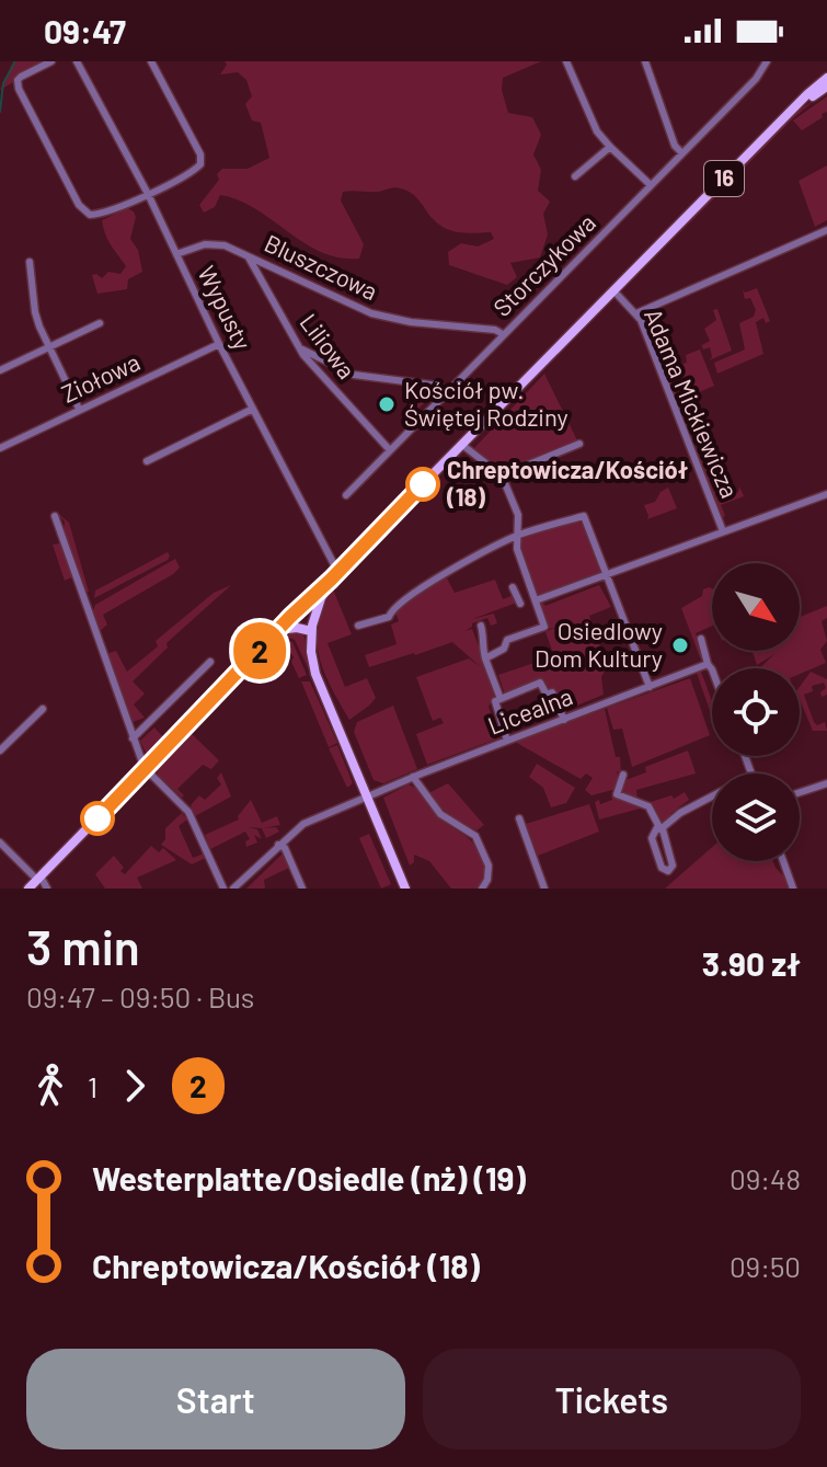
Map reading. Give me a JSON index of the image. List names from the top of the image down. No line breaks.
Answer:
{"streets":{"main road":["16"],"street":["Storczykowa","Bluszczowa","Wypusty","Liliowa","Ziołowa","Adama Mickiewicza","Licealna"]},"crossings":[["16","Wypusty"],["16","Adama Mickiewicza"],["16","Licealna"],["Storczykowa","Bluszczowa"],["Storczykowa","Liliowa"],["Bluszczowa","Wypusty"],["Bluszczowa","Liliowa"],["Wypusty","Ziołowa"]],"places":["Kościół pw. Świętej Rodziny","Chreptowicza/Kościół (18)","Osiedlowy Dom Kultury"],"lines":["bus line 2"],"north":"bottom right","page":{"status":"09:47","on_map":"2","heading":["3 min","09:47 – 09:50 · Bus","3.90 zł"],"legs":["1","2"],"list":[{"name":"Westerplatte/Osiedle (nż) (19)","value":"09:48"},{"name":"Chreptowicza/Kościół (18)","value":"09:50"}],"buttons":["Start","Tickets"]}}
